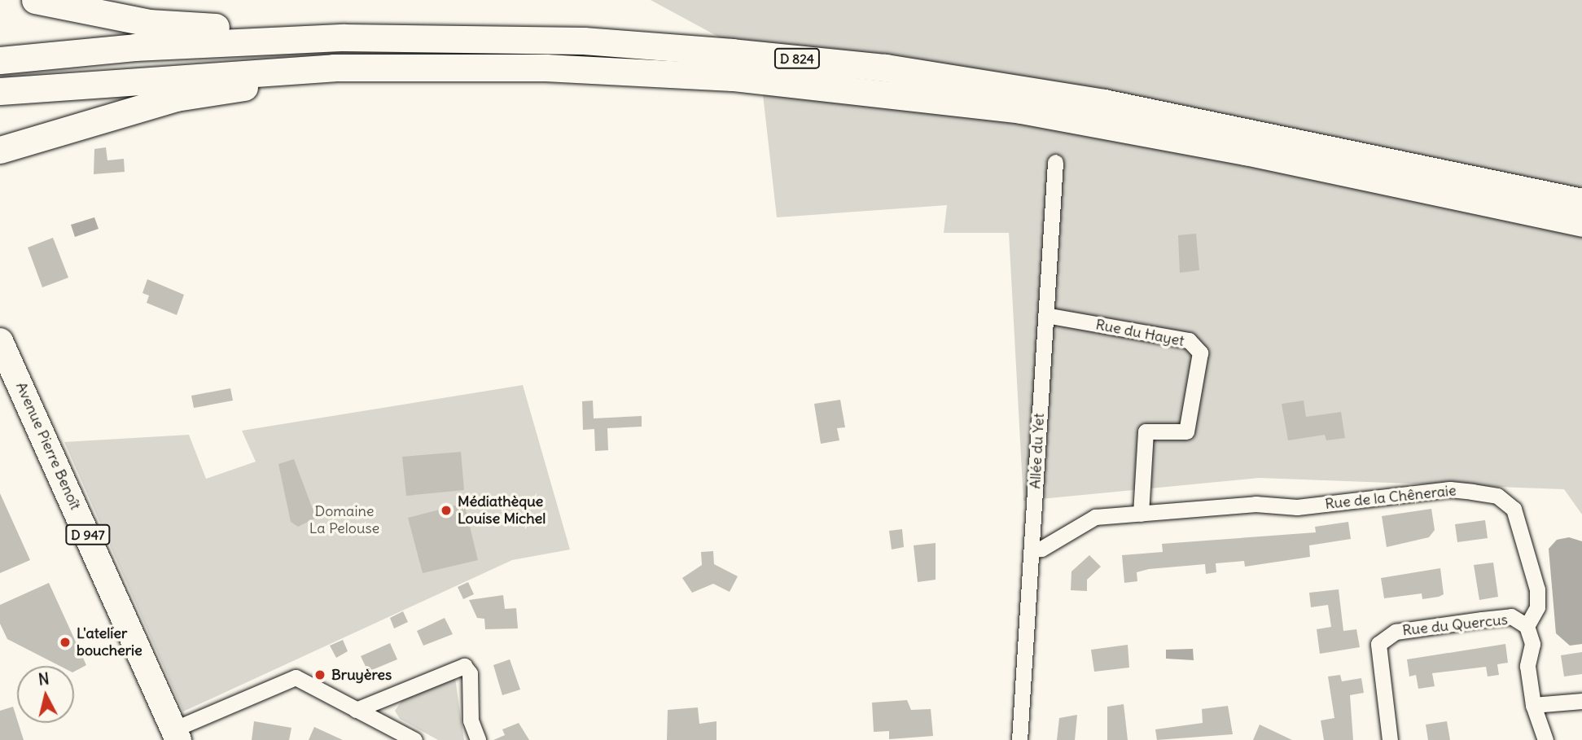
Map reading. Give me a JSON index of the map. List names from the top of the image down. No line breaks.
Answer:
{"streets":{"highway":["D 824"],"main road":["Avenue Pierre Benoît","D 947"],"street":["Rue du Hayet","Allée du Yet","Rue de la Chêneraie","Rue du Quercus"]},"crossings":[["Rue du Hayet","Allée du Yet"],["Rue du Hayet","Rue de la Chêneraie"],["Allée du Yet","Rue de la Chêneraie"],["Rue de la Chêneraie","Rue du Quercus"]],"parks":["Domaine La Pelouse"],"places":["Médiathèque Louise Michel","L'atelier boucherie","Bruyères"],"north":"top"}
